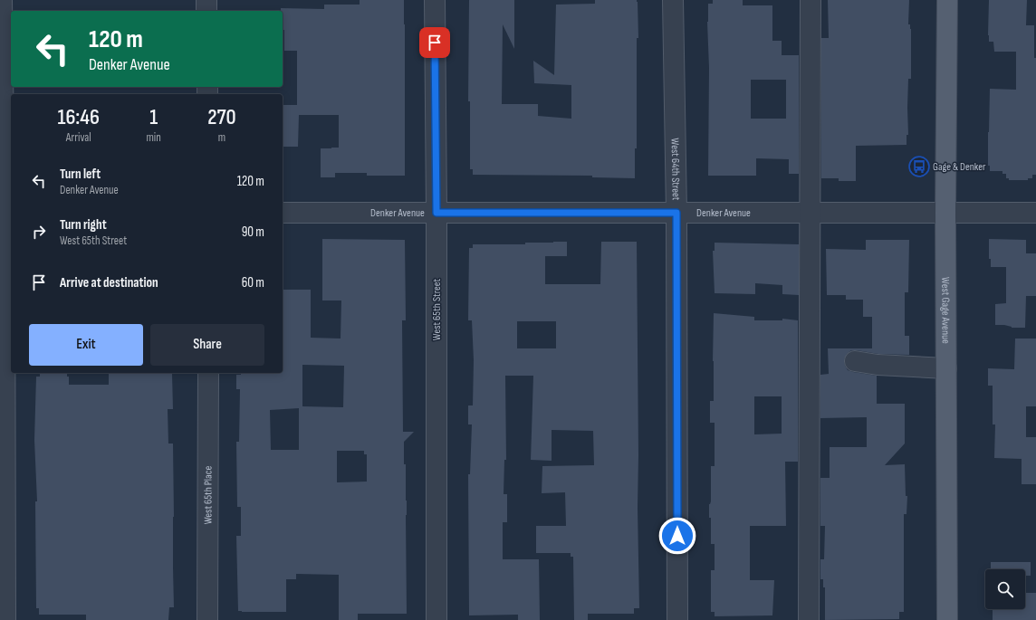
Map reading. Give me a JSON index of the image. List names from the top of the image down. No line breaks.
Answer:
{"streets":{"main road":["West Gage Avenue"],"street":["West 64th Street","Denker Avenue","West 65th Street","West 65th Place"]},"crossings":[["West 64th Street","Denker Avenue"],["Denker Avenue","West 65th Street"],["Denker Avenue","West Gage Avenue"]],"places":{"bus stop":["Gage & Denker"]},"page":{"turn":["120 m","Denker Avenue"],"eta":["16:46","Arrival","1","min","270","m"],"list":[{"name":"Turn left","note":"Denker Avenue","value":"120 m"},{"name":"Turn right","note":"West 65th Street","value":"90 m"},{"name":"Arrive at destination","value":"60 m"}],"buttons":["Exit","Share"]}}
